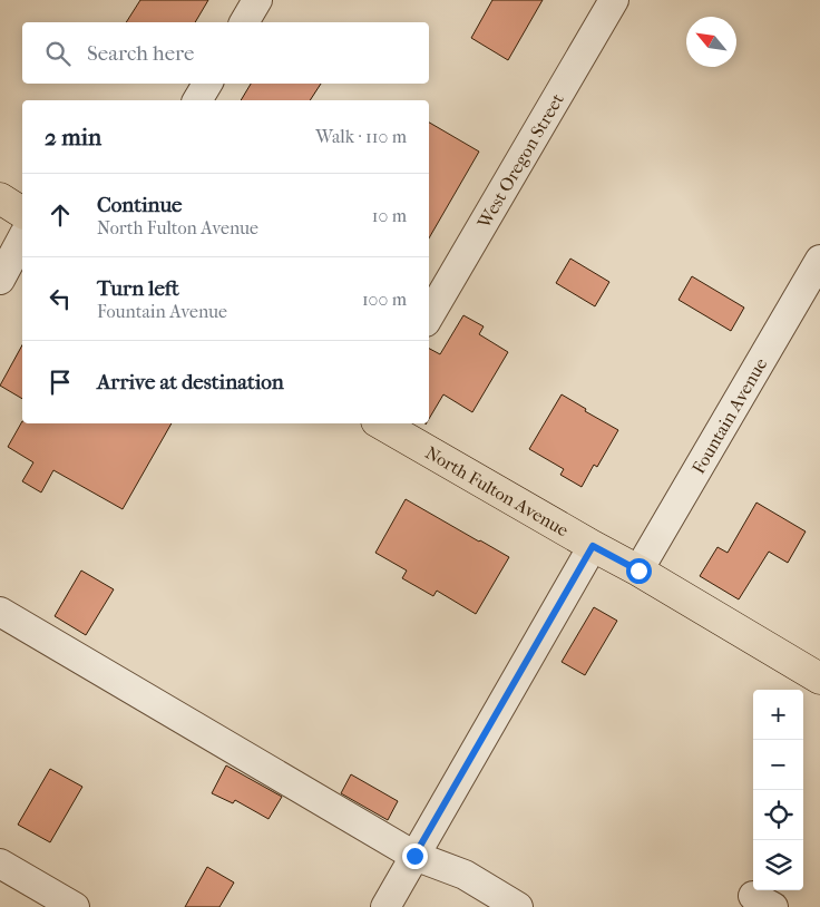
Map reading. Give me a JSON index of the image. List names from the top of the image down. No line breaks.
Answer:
{"streets":{"main road":["North Fulton Avenue"],"street":["West Oregon Street","Fountain Avenue"]},"crossings":[["Fountain Avenue","North Fulton Avenue"]],"north":"top left","page":{"search":"Search here","heading":["2 min","Walk · 110 m"],"list":[["Continue","North Fulton Avenue","10 m"],["Turn left","Fountain Avenue","100 m"],"Arrive at destination"],"map_buttons":["+","−"]}}
